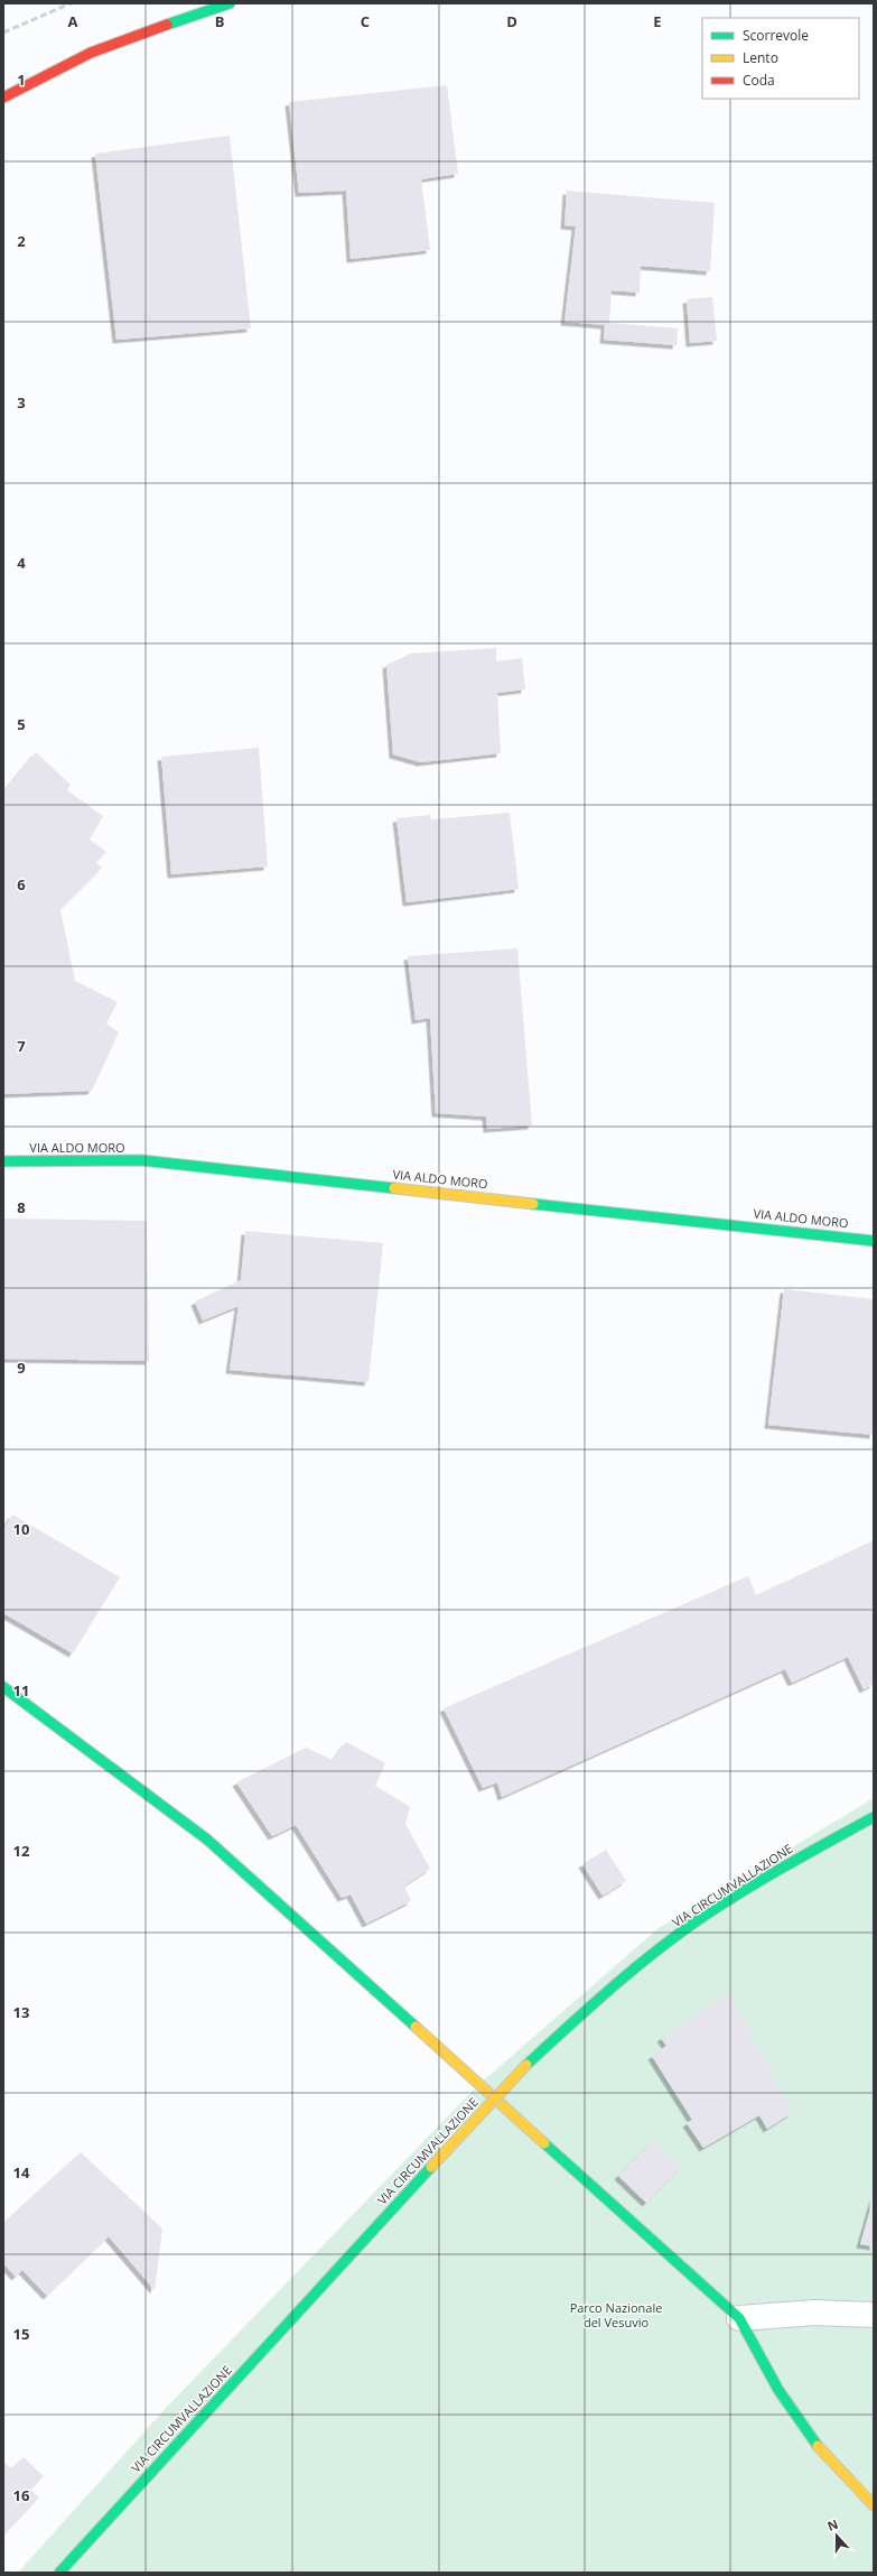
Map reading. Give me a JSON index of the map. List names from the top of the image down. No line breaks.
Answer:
{"streets":{"street":["VIA ALDO MORO","VIA CIRCUMVALLAZIONE"]},"parks":["Parco Nazionale del Vesuvio"],"legend":["Scorrevole","Lento","Coda"],"north":"top","grid":{"columns":["A","B","C","D","E"],"rows":["1","2","3","4","5","6","7","8","9","10","11","12","13","14","15","16"]}}
